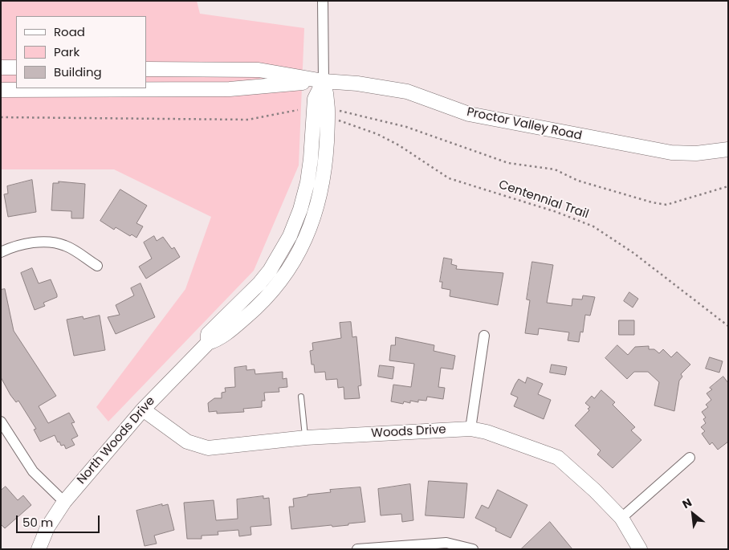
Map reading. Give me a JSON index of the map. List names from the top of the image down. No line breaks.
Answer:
{"streets":{"street":["Proctor Valley Road","Woods Drive","North Woods Drive"],"path":["Centennial Trail"]},"crossings":[["Proctor Valley Road","North Woods Drive"],["Woods Drive","North Woods Drive"]],"legend":["Road","Park","Building"],"scale_bar":"50 m","north":"top left"}
